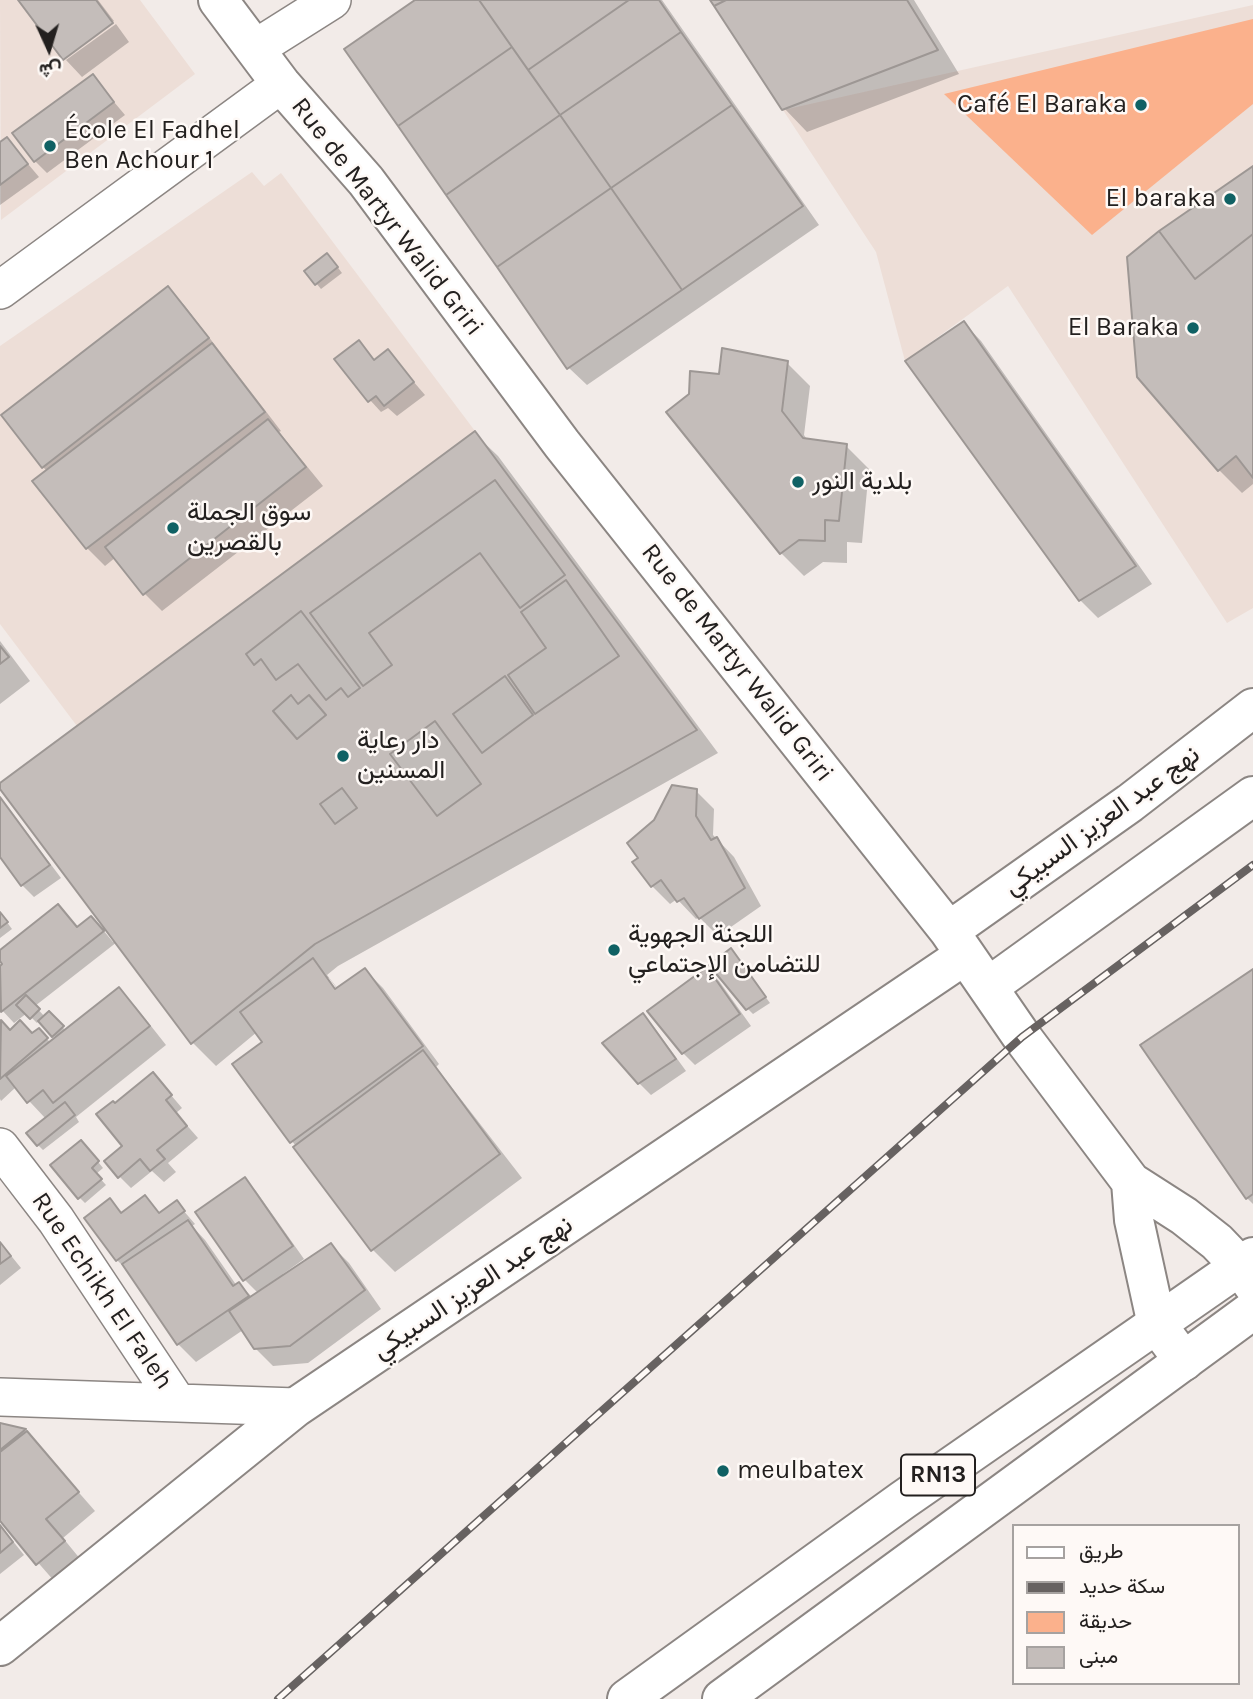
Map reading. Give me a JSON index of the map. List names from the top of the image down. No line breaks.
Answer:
{"streets":{"street":["Rue de Martyr Walid Griri","نهج عبد العزيز السبيكي","Rue Echikh El Faleh","RN13"]},"crossings":[["Rue de Martyr Walid Griri","نهج عبد العزيز السبيكي"]],"places":["Café El Baraka","École El Fadhel Ben Achour 1","El baraka","El Baraka","بلدية النور","سوق الجملة بالقصرين","دار رعاية المسنين","اللجنة الجهوية للتضامن الإجتماعي","meulbatex"],"legend":["طريق","سكة حديد","حديقة","مبنى"],"north":"bottom"}
